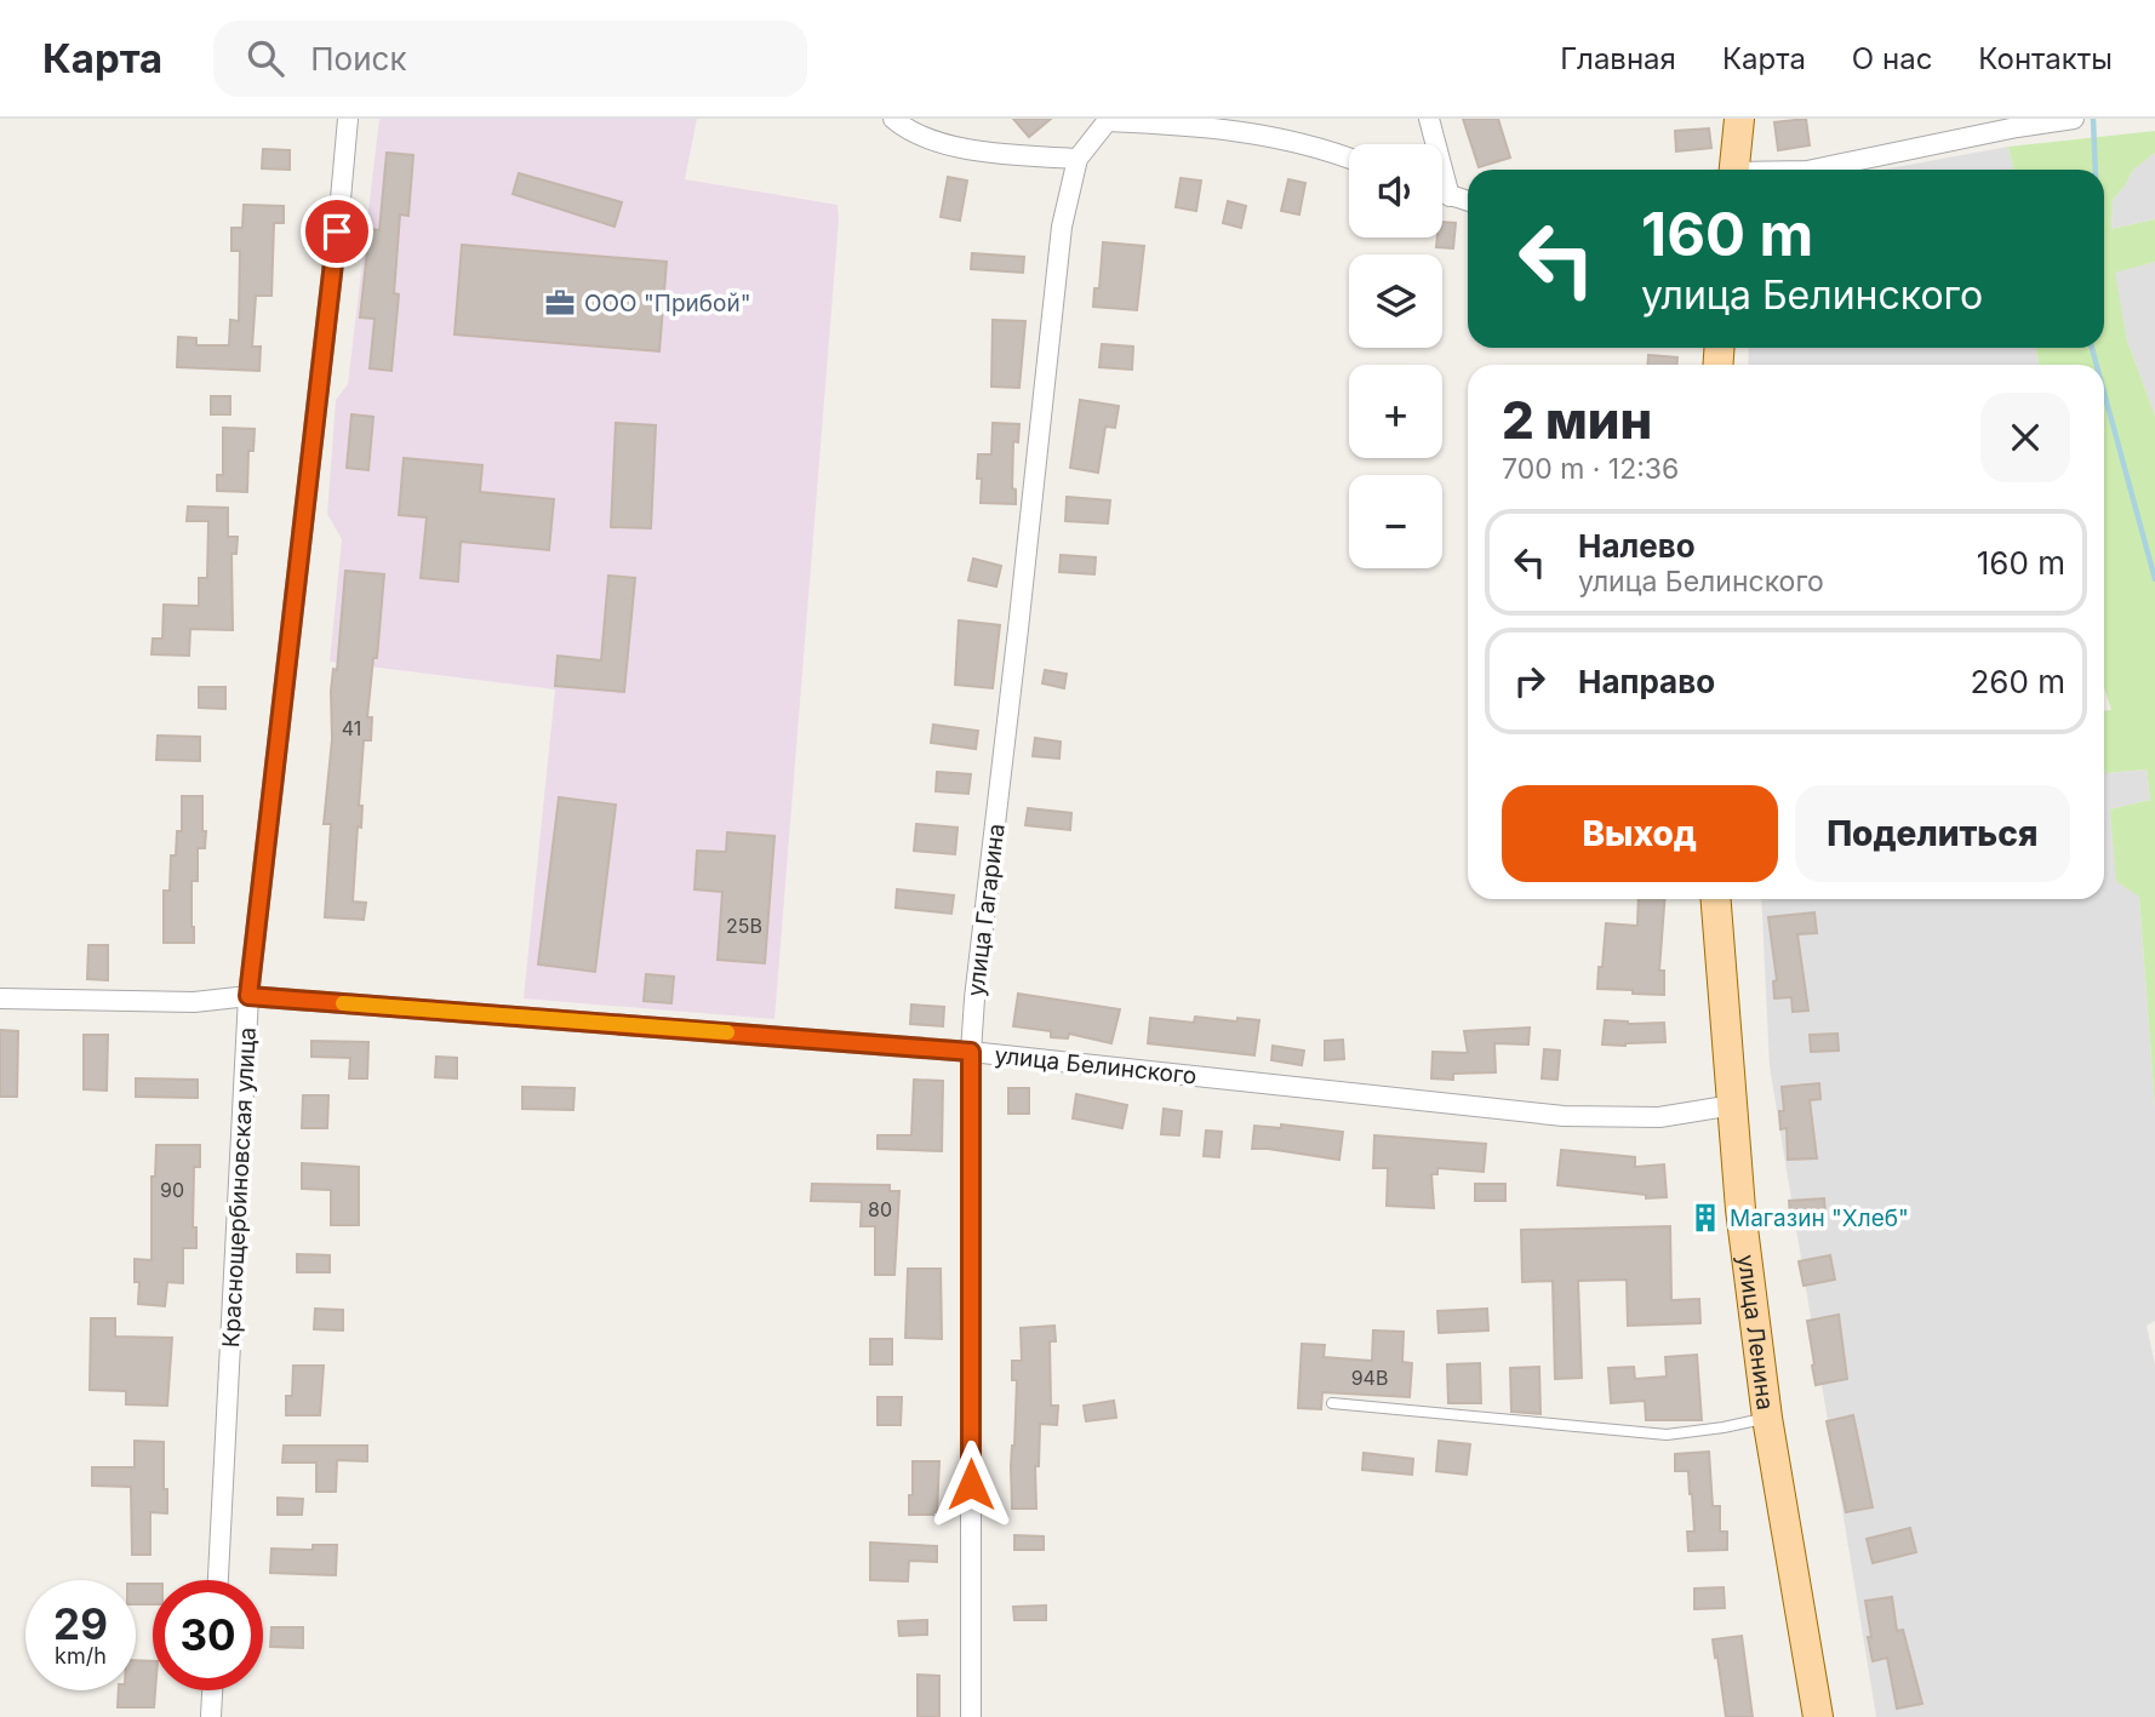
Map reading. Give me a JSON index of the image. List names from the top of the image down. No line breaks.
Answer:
{"streets":{"main road":["улица Ленина"],"street":["улица Гагарина","улица Белинского","Краснощербиновская улица"]},"crossings":[["улица Гагарина","улица Белинского"],["улица Белинского","Краснощербиновская улица"],["улица Белинского","улица Ленина"]],"places":{"office":["ООО \"Прибой\""],"building":["Магазин \"Хлеб\""]},"house_numbers":["41","25В","90","80","94В"],"page":{"header":"Карта","search":"Поиск","nav":["Главная","Карта","О нас","Контакты"],"map_buttons":["+","−"],"turn":["160 m","улица Белинского"],"heading":["2 мин","700 m · 12:36"],"list":[{"name":"Налево","note":"улица Белинского","value":"160 m"},{"name":"Направо","value":"260 m"}],"buttons":["Выход","Поделиться"],"speed":"29 km/h","limit":"30"}}
